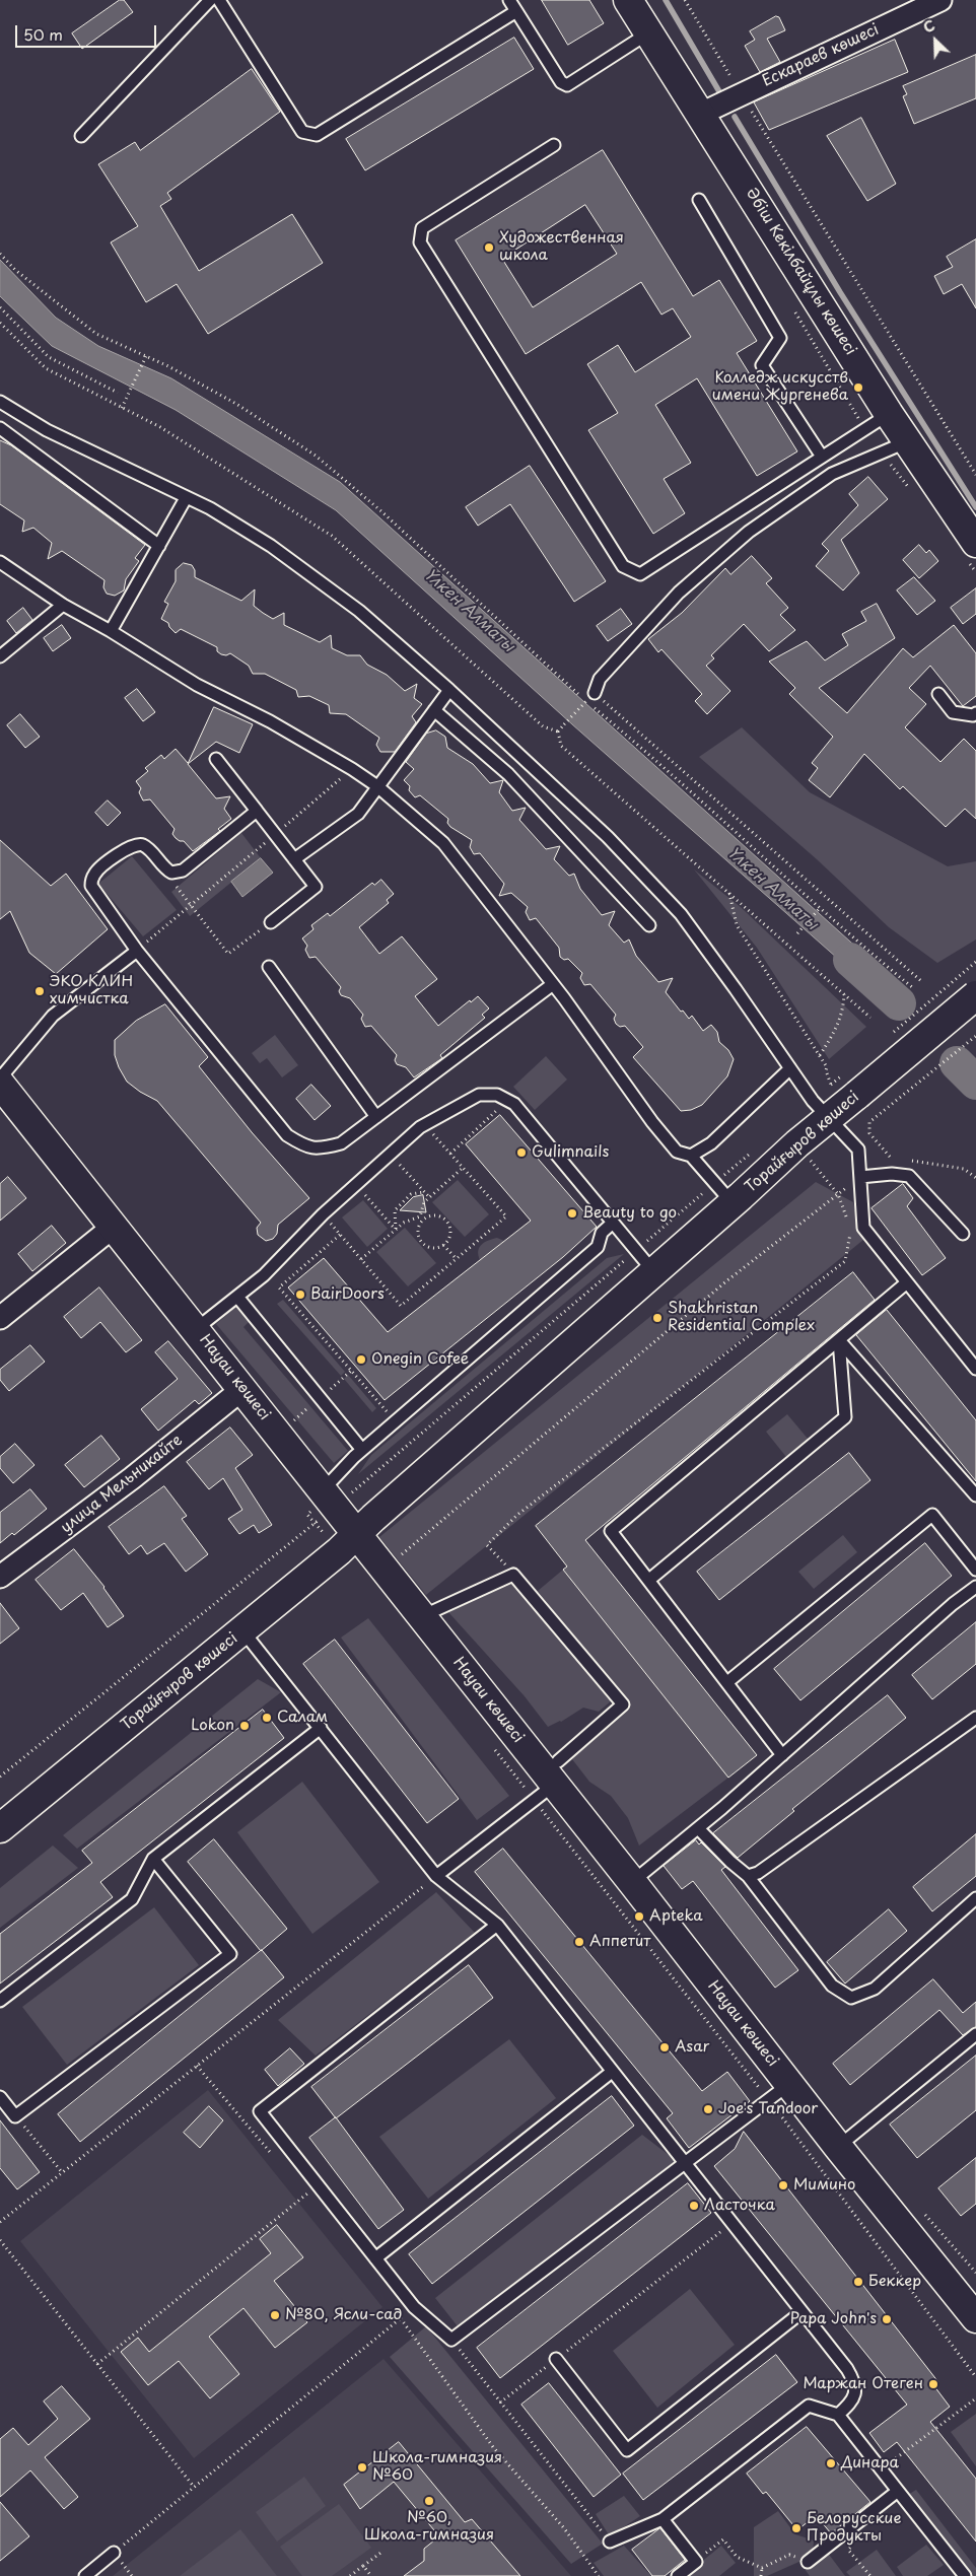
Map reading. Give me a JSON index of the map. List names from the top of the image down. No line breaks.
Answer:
{"streets":{"street":["Ескараев көшесі","Әбіш Кекілбайұлы көшесі","Торайғыров көшесі","Науаи көшесі","улица Мельникайте"]},"crossings":[["Ескараев көшесі","Әбіш Кекілбайұлы көшесі"],["Торайғыров көшесі","Науаи көшесі"],["Науаи көшесі","улица Мельникайте"]],"water":["Үлкен Алматы"],"places":["Художественная школа","Колледж искусств имени Жургенева","ЭКО КЛИН химчистка","Gulimnails","Beauty to go","BairDoors","Shakhristan Residential Complex","Onegin Cofee","Салам","Lokon","Apteka","Аппетит","Asar","Joe's Tandoor","Мимино","Ласточка","Беккер","№80, Ясли-сад","Papa John's","Маржан Отеген","Динара","Школа-гимназия №60","№60, Школа-гимназия","Белорусские Продукты"],"scale_bar":"50 m","north":"top left"}
